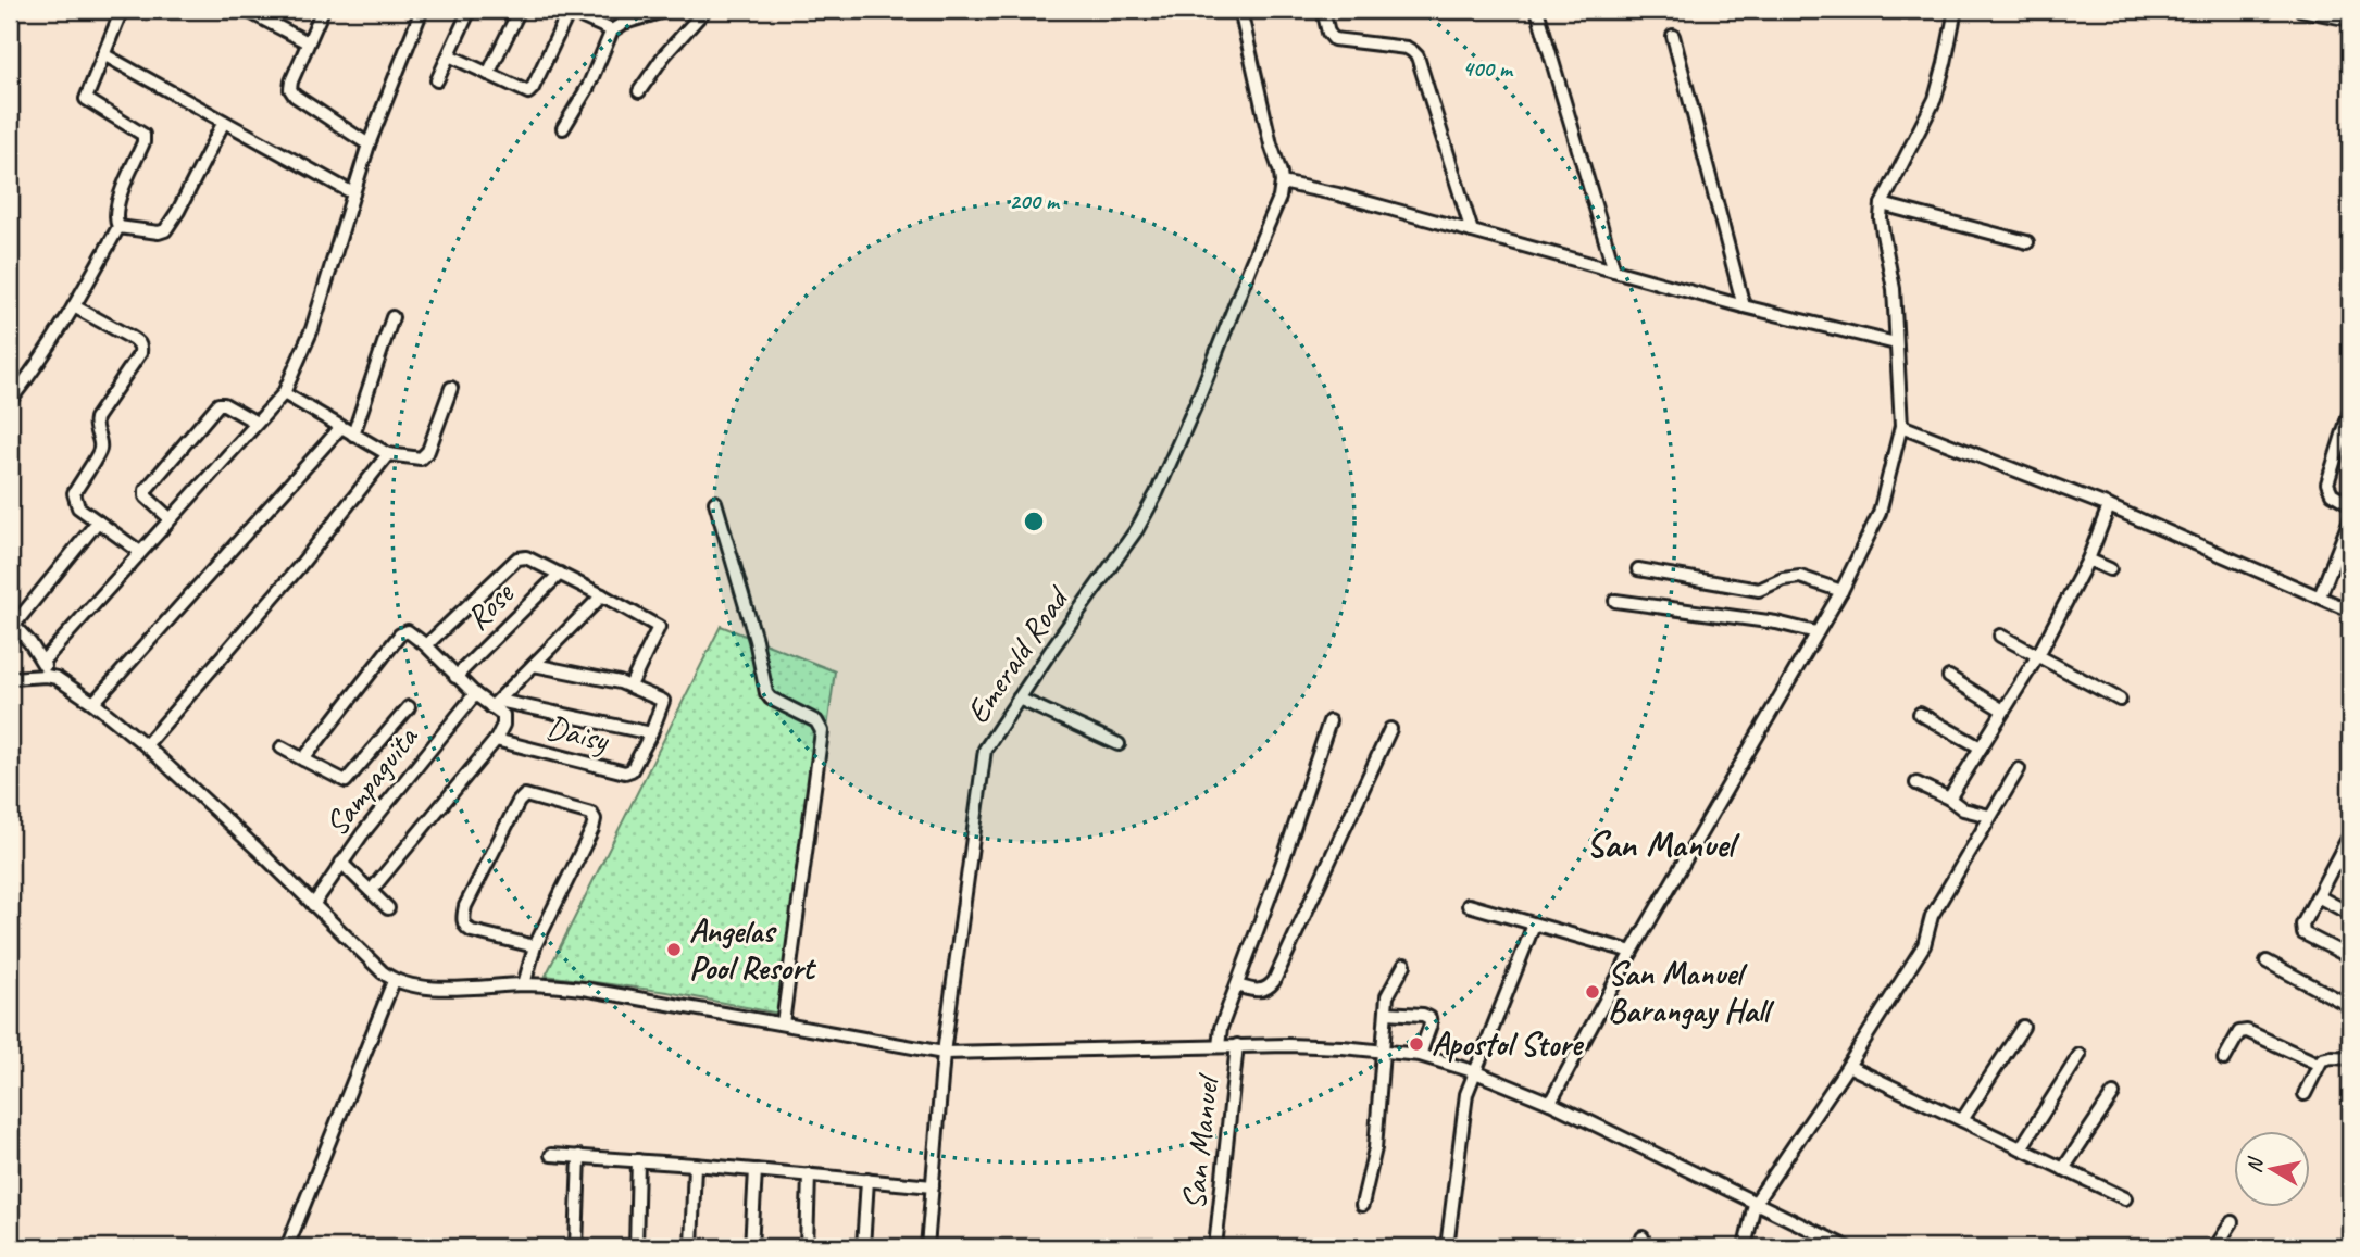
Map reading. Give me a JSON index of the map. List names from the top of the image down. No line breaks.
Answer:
{"streets":{"street":["Rose","Emerald Road","Daisy","Sampaguita","San Manuel"]},"districts":["San Manuel"],"places":["Angelas Pool Resort","San Manuel Barangay Hall","Apostol Store"],"north":"left","rings":["400 m","200 m"]}
